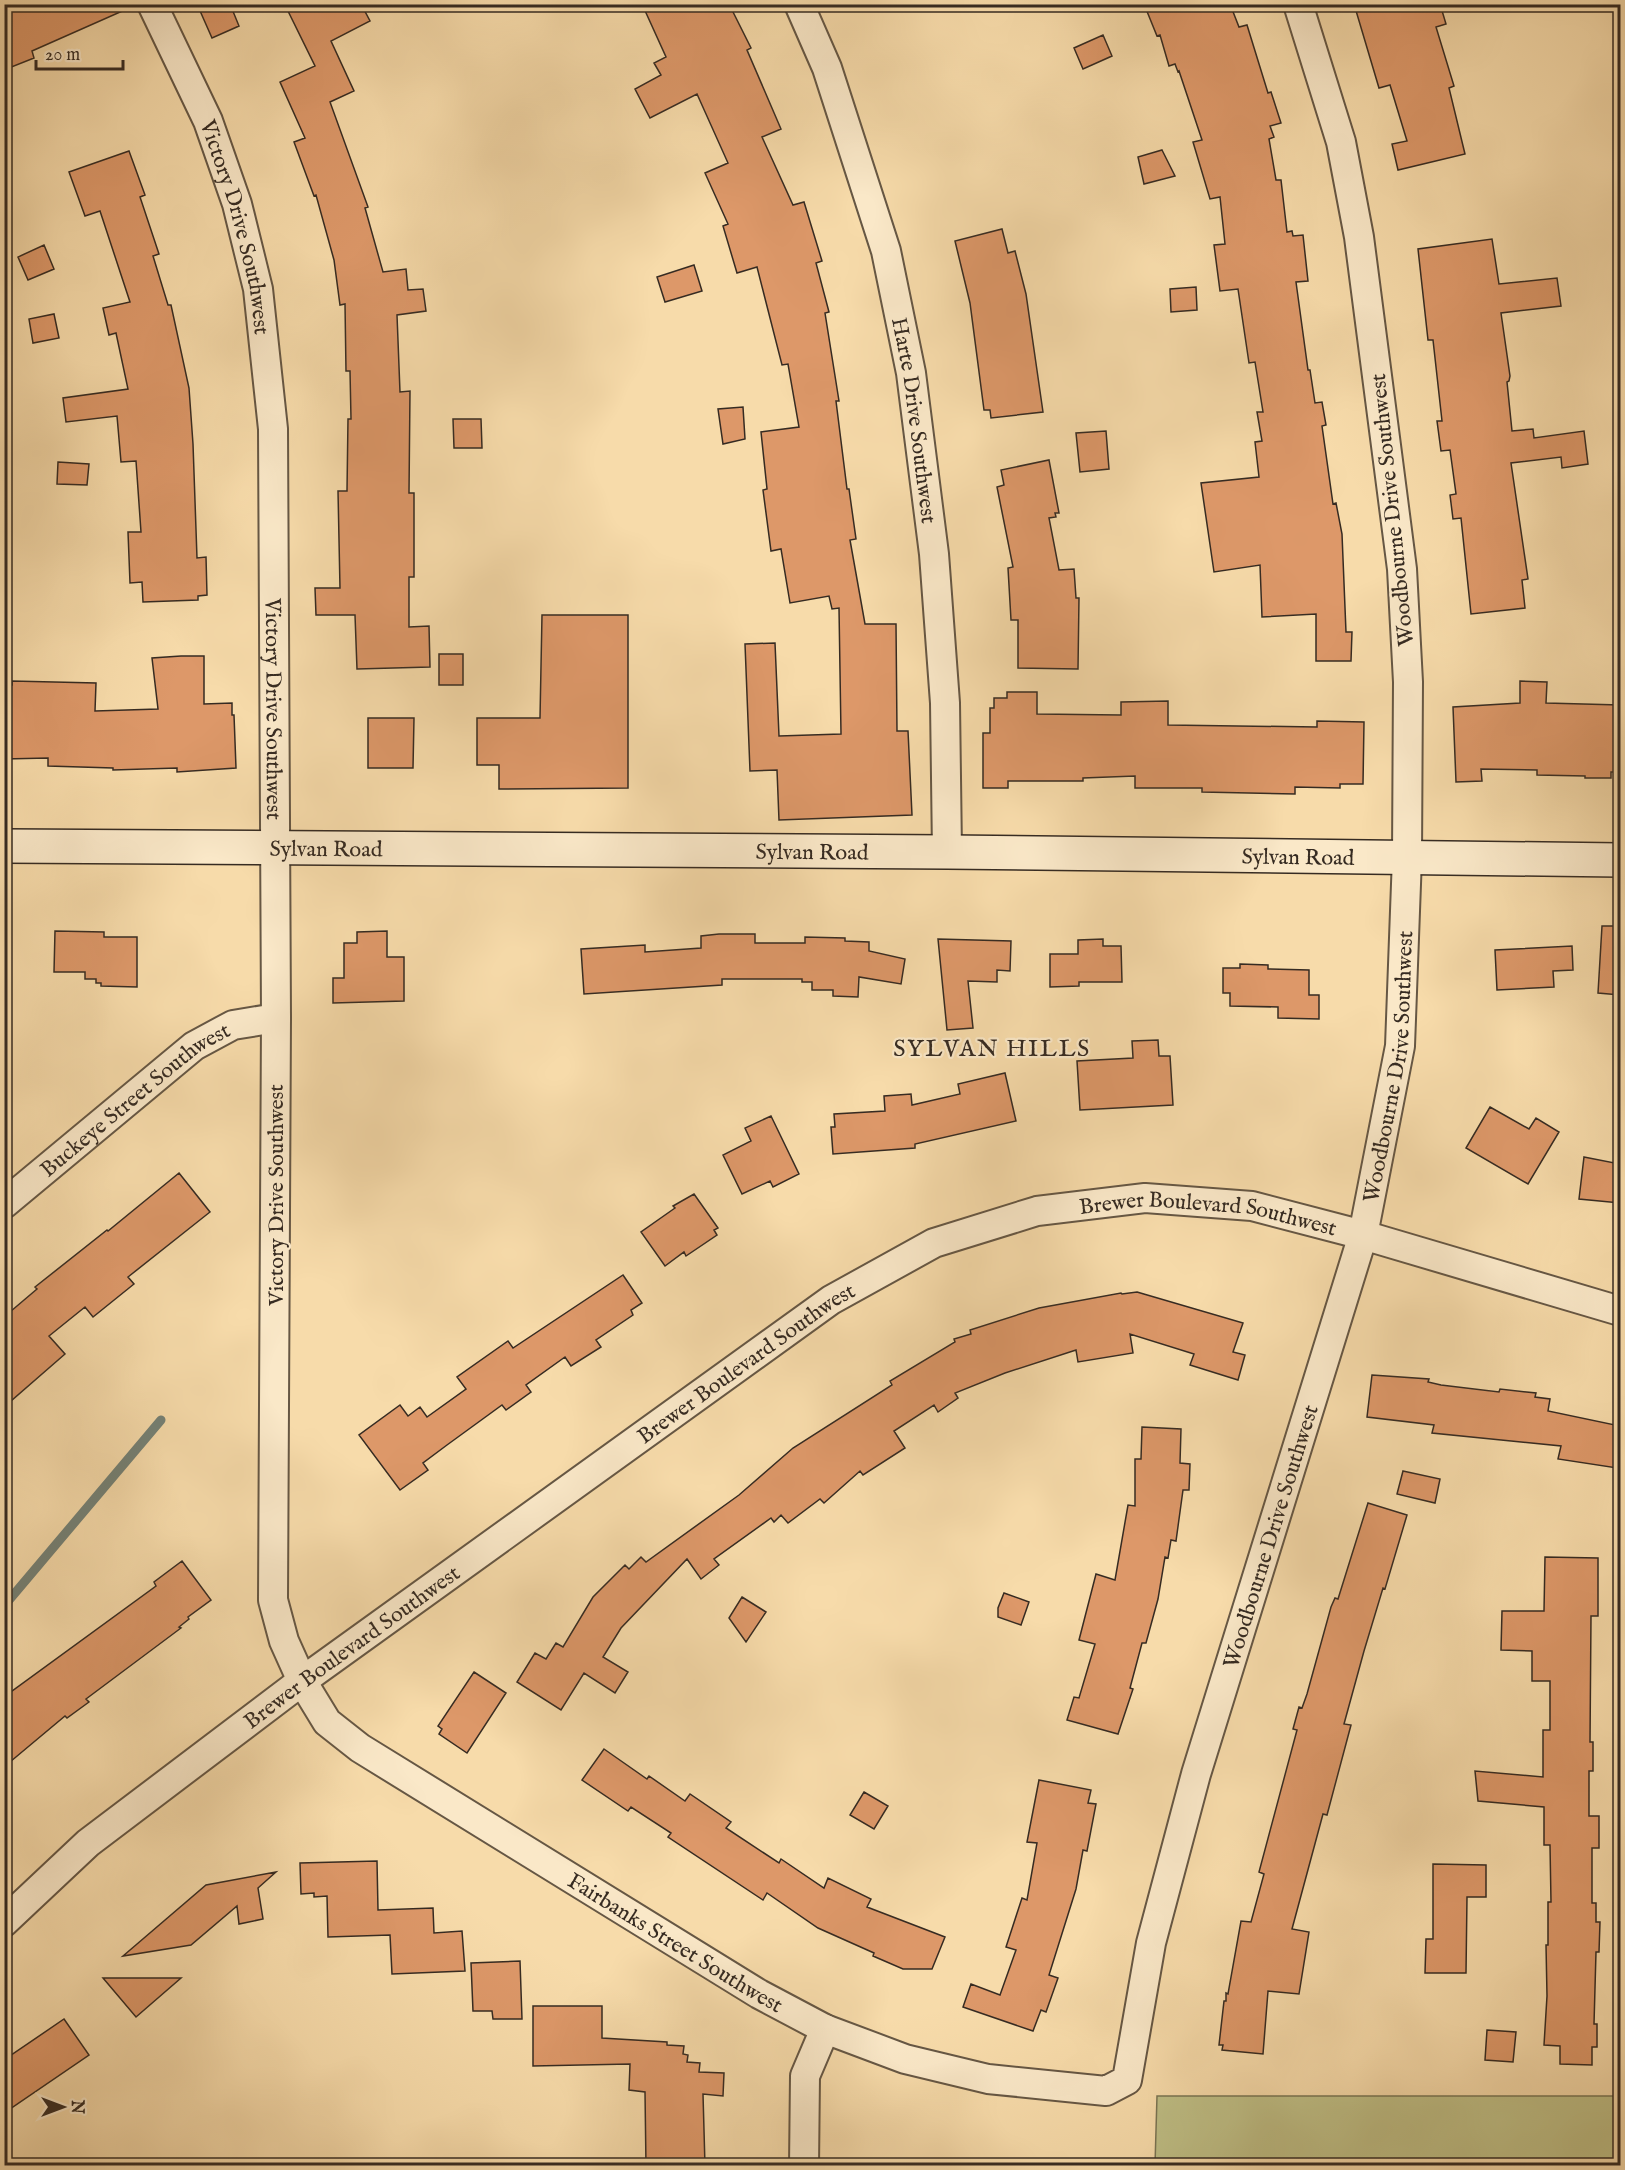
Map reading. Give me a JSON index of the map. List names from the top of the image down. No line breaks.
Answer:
{"streets":{"main road":["Sylvan Road"],"street":["Victory Drive Southwest","Harte Drive Southwest","Woodbourne Drive Southwest","Buckeye Street Southwest","Brewer Boulevard Southwest","Fairbanks Street Southwest"]},"crossings":[["Victory Drive Southwest","Sylvan Road"],["Victory Drive Southwest","Buckeye Street Southwest"],["Victory Drive Southwest","Brewer Boulevard Southwest"],["Victory Drive Southwest","Fairbanks Street Southwest"],["Harte Drive Southwest","Sylvan Road"],["Woodbourne Drive Southwest","Sylvan Road"],["Woodbourne Drive Southwest","Brewer Boulevard Southwest"],["Woodbourne Drive Southwest","Fairbanks Street Southwest"],["Brewer Boulevard Southwest","Fairbanks Street Southwest"]],"districts":["SYLVAN HILLS"],"scale_bar":"20 m","north":"right"}
